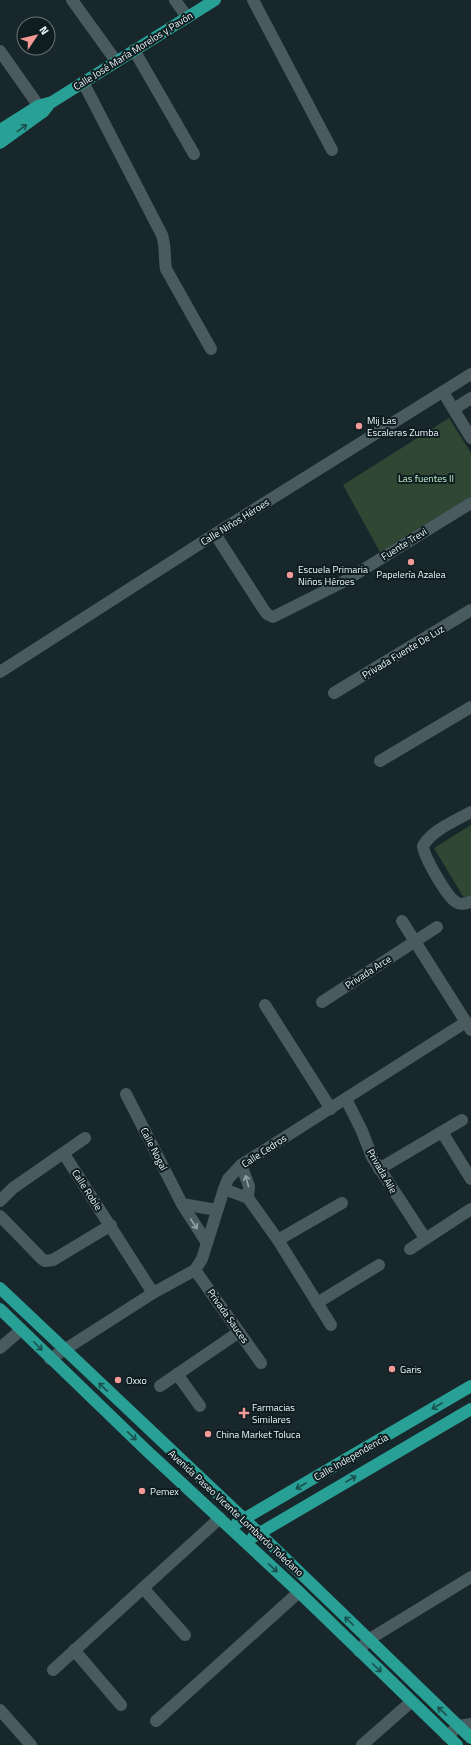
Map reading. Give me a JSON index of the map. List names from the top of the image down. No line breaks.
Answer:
{"streets":{"main road":["Calle José María Morelos y Pavón","Calle Independencia","Avenida Paseo Vicente Lombardo Toledano"],"street":["Calle Niños Héroes","Fuente Trevi","Privada Fuente De Luz","Privada Arce","Calle Nogal","Calle Cedros","Privada Aile","Calle Roble","Privada Sauces"]},"crossings":[["Calle Niños Héroes","Fuente Trevi"],["Calle Nogal","Calle Cedros"],["Calle Cedros","Privada Aile"],["Calle Cedros","Privada Sauces"],["Calle Independencia","Avenida Paseo Vicente Lombardo Toledano"]],"parks":["Las fuentes II"],"places":{"other":["Mij Las Escaleras Zumba","Papelería Azalea","Escuela Primaria Niños Héroes","Garis","Oxxo","China Market Toluca","Pemex"],"health":["Farmacias Similares"]},"north":"top right"}
